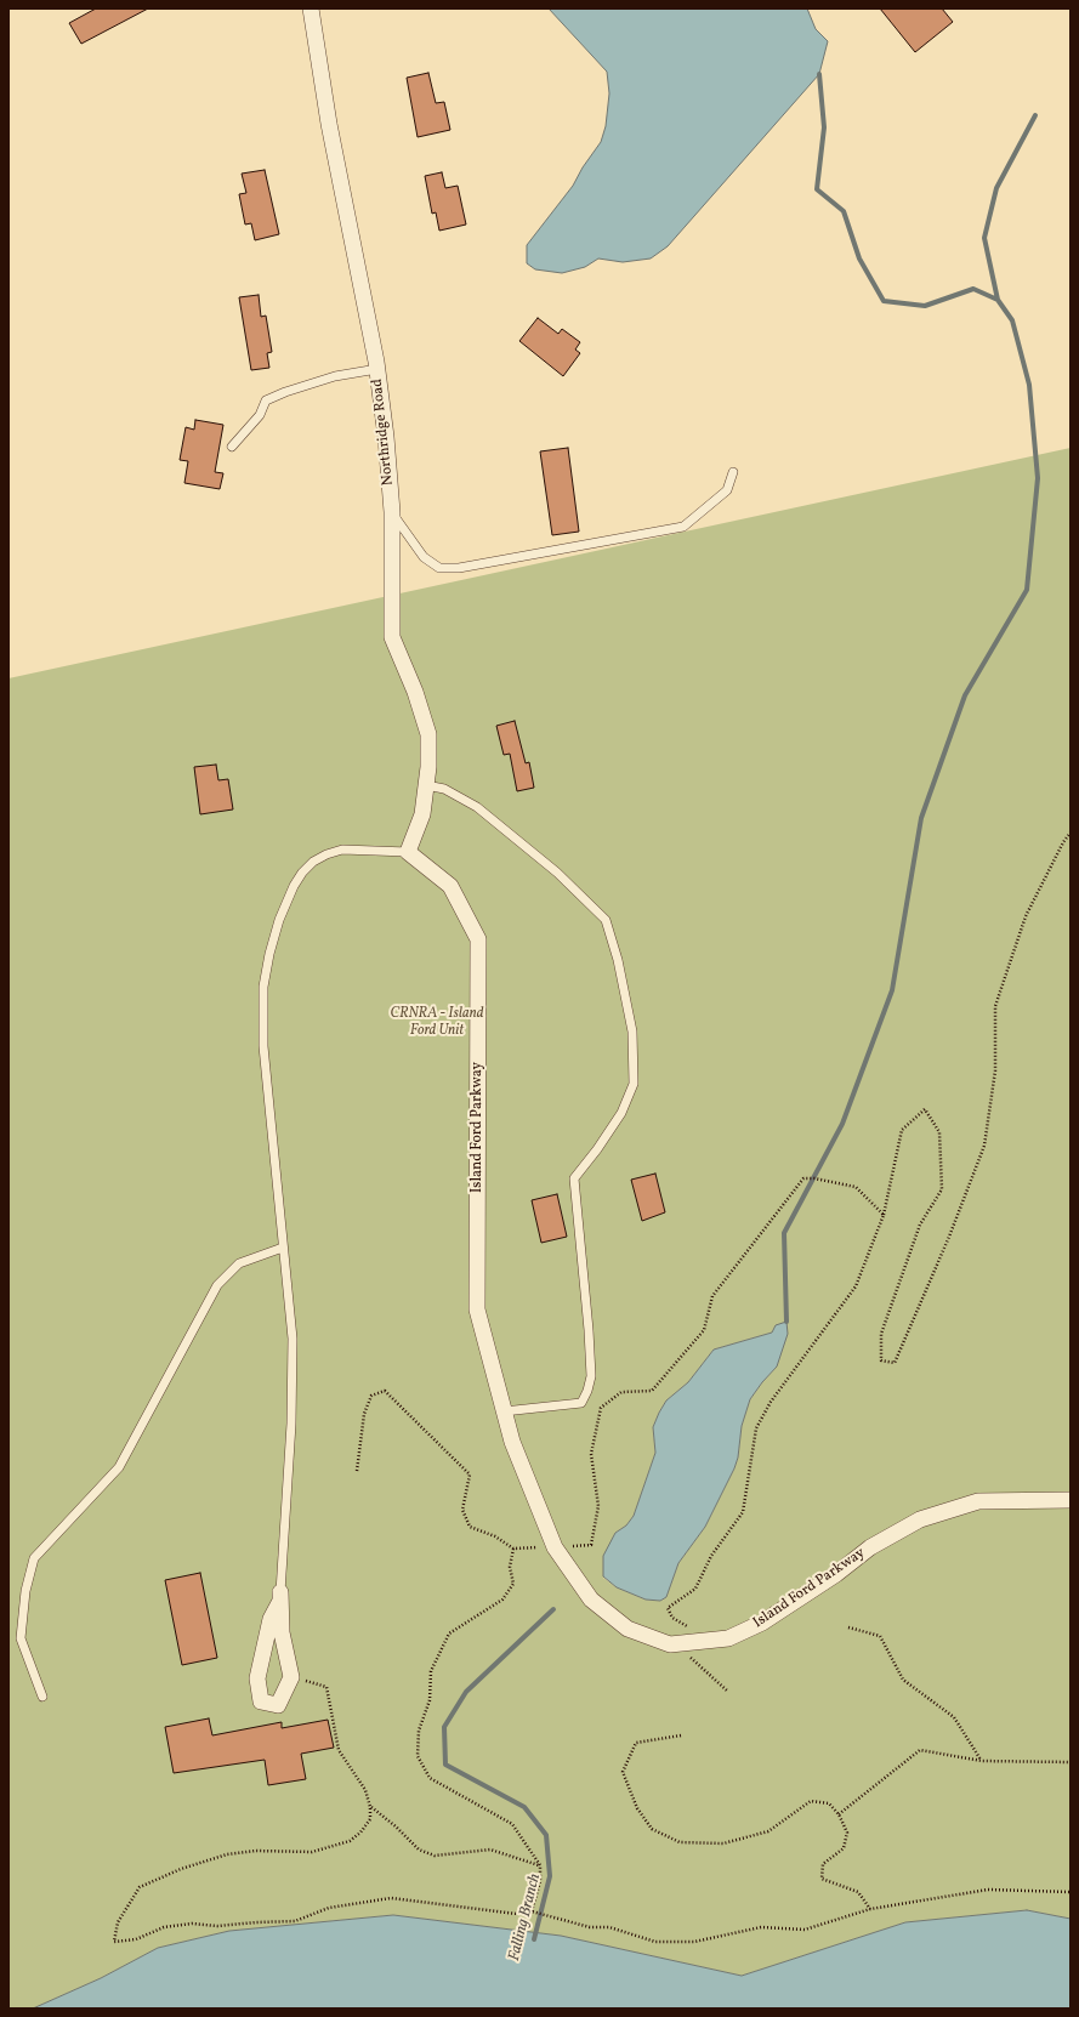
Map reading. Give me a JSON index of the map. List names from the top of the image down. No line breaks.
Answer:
{"streets":{"street":["Northridge Road","Island Ford Parkway"]},"crossings":[["Northridge Road","Island Ford Parkway"]],"water":["Falling Branch"],"parks":["CRNRA - Island Ford Unit"]}
